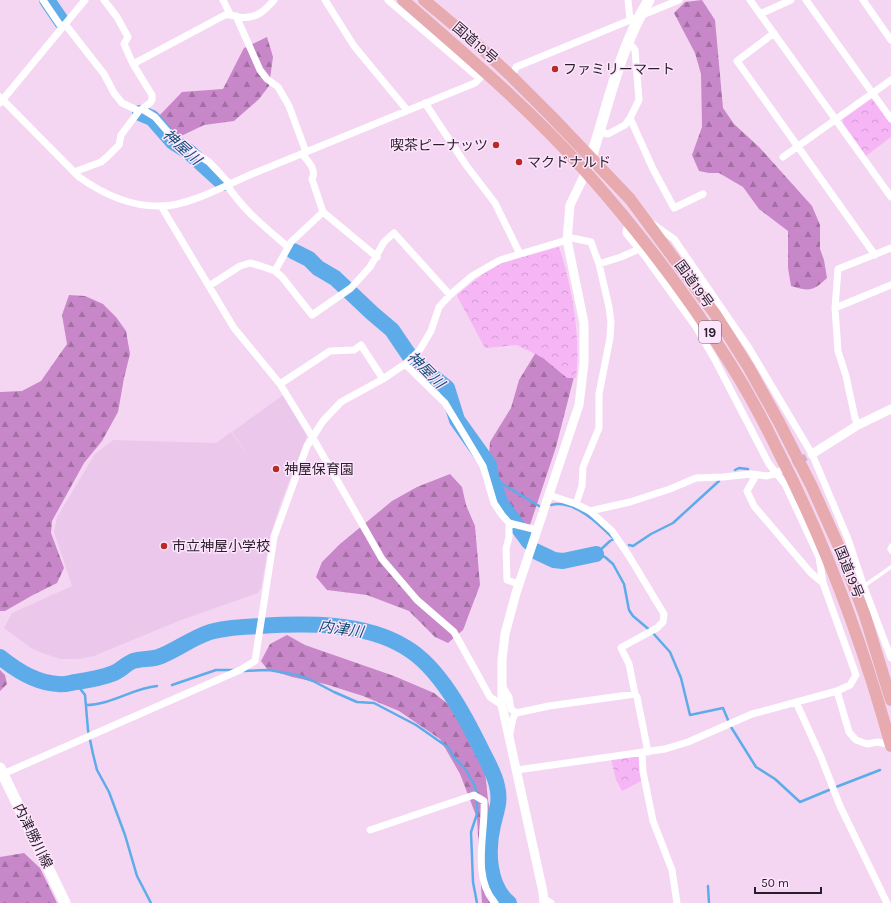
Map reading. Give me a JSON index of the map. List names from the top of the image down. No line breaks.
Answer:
{"streets":{"highway":["国道19号","19"],"main road":["内津勝川線"]},"water":["神屋川","内津川"],"places":["ファミリーマート","喫茶ピーナッツ","マクドナルド","神屋保育園","市立神屋小学校"],"scale_bar":"50 m"}
